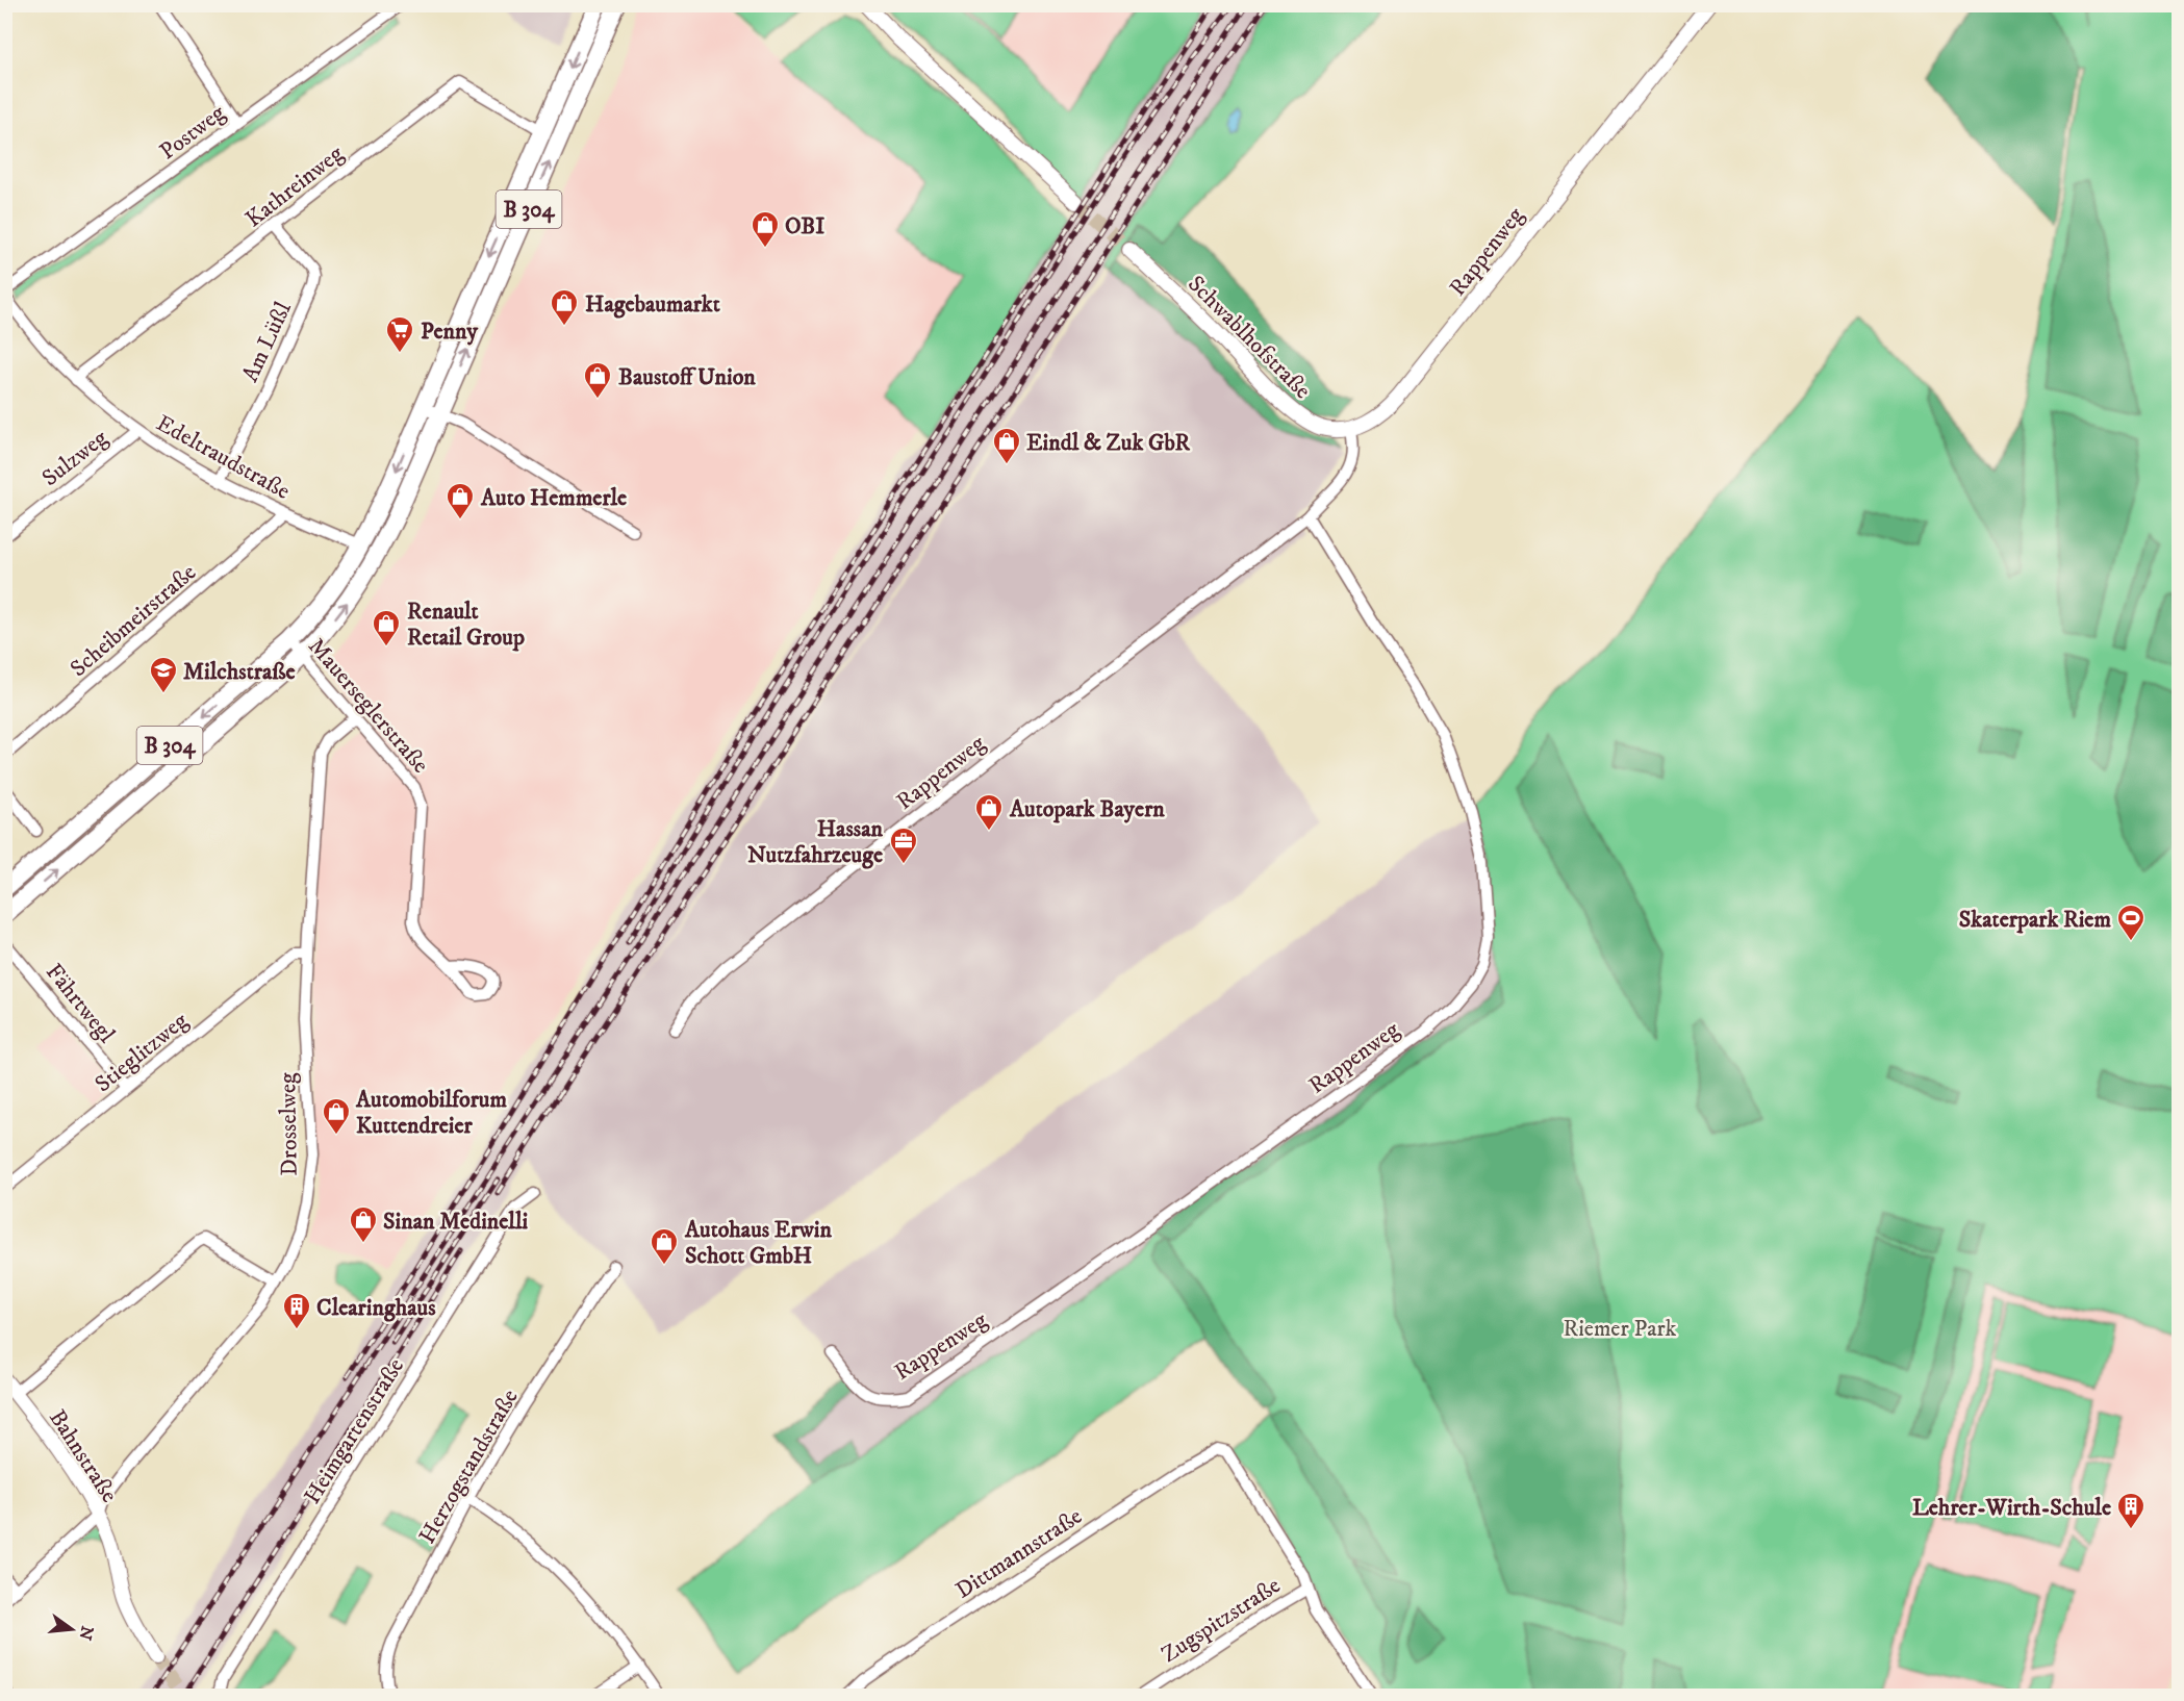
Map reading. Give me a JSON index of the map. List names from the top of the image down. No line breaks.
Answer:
{"streets":{"main road":["B 304"],"street":["Postweg","Kathreinweg","Rappenweg","Schwablhofstraße","Am Lüßl","Edeltraudstraße","Sulzweg","Scheibmeirstraße","Mauerseglerstraße","Fährtwegl","Stieglitzweg","Drosselweg","Heimgartenstraße","Bahnstraße","Herzogstandstraße","Dittmannstraße","Zugspitzstraße"]},"crossings":[["Kathreinweg","B 304"],["Kathreinweg","Am Lüßl"],["Kathreinweg","Edeltraudstraße"],["B 304","Edeltraudstraße"],["B 304","Mauerseglerstraße"],["Rappenweg","Schwablhofstraße"],["Am Lüßl","Edeltraudstraße"],["Edeltraudstraße","Sulzweg"],["Edeltraudstraße","Scheibmeirstraße"],["Mauerseglerstraße","Drosselweg"],["Fährtwegl","Stieglitzweg"],["Stieglitzweg","Drosselweg"],["Drosselweg","Bahnstraße"],["Dittmannstraße","Zugspitzstraße"]],"parks":["Riemer Park"],"places":{"shop":["OBI","Hagebaumarkt","Baustoff Union","Eindl & Zuk GbR","Auto Hemmerle","Renault Retail Group","Autopark Bayern","Automobilforum Kuttendreier","Sinan Medinelli","Autohaus Erwin Schott GmbH"],"supermarket":["Penny"],"school or university":["Milchstraße"],"office":["Hassan Nutzfahrzeuge"],"sports":["Skaterpark Riem"],"building":["Clearinghaus","Lehrer-Wirth-Schule"]},"north":"right"}
